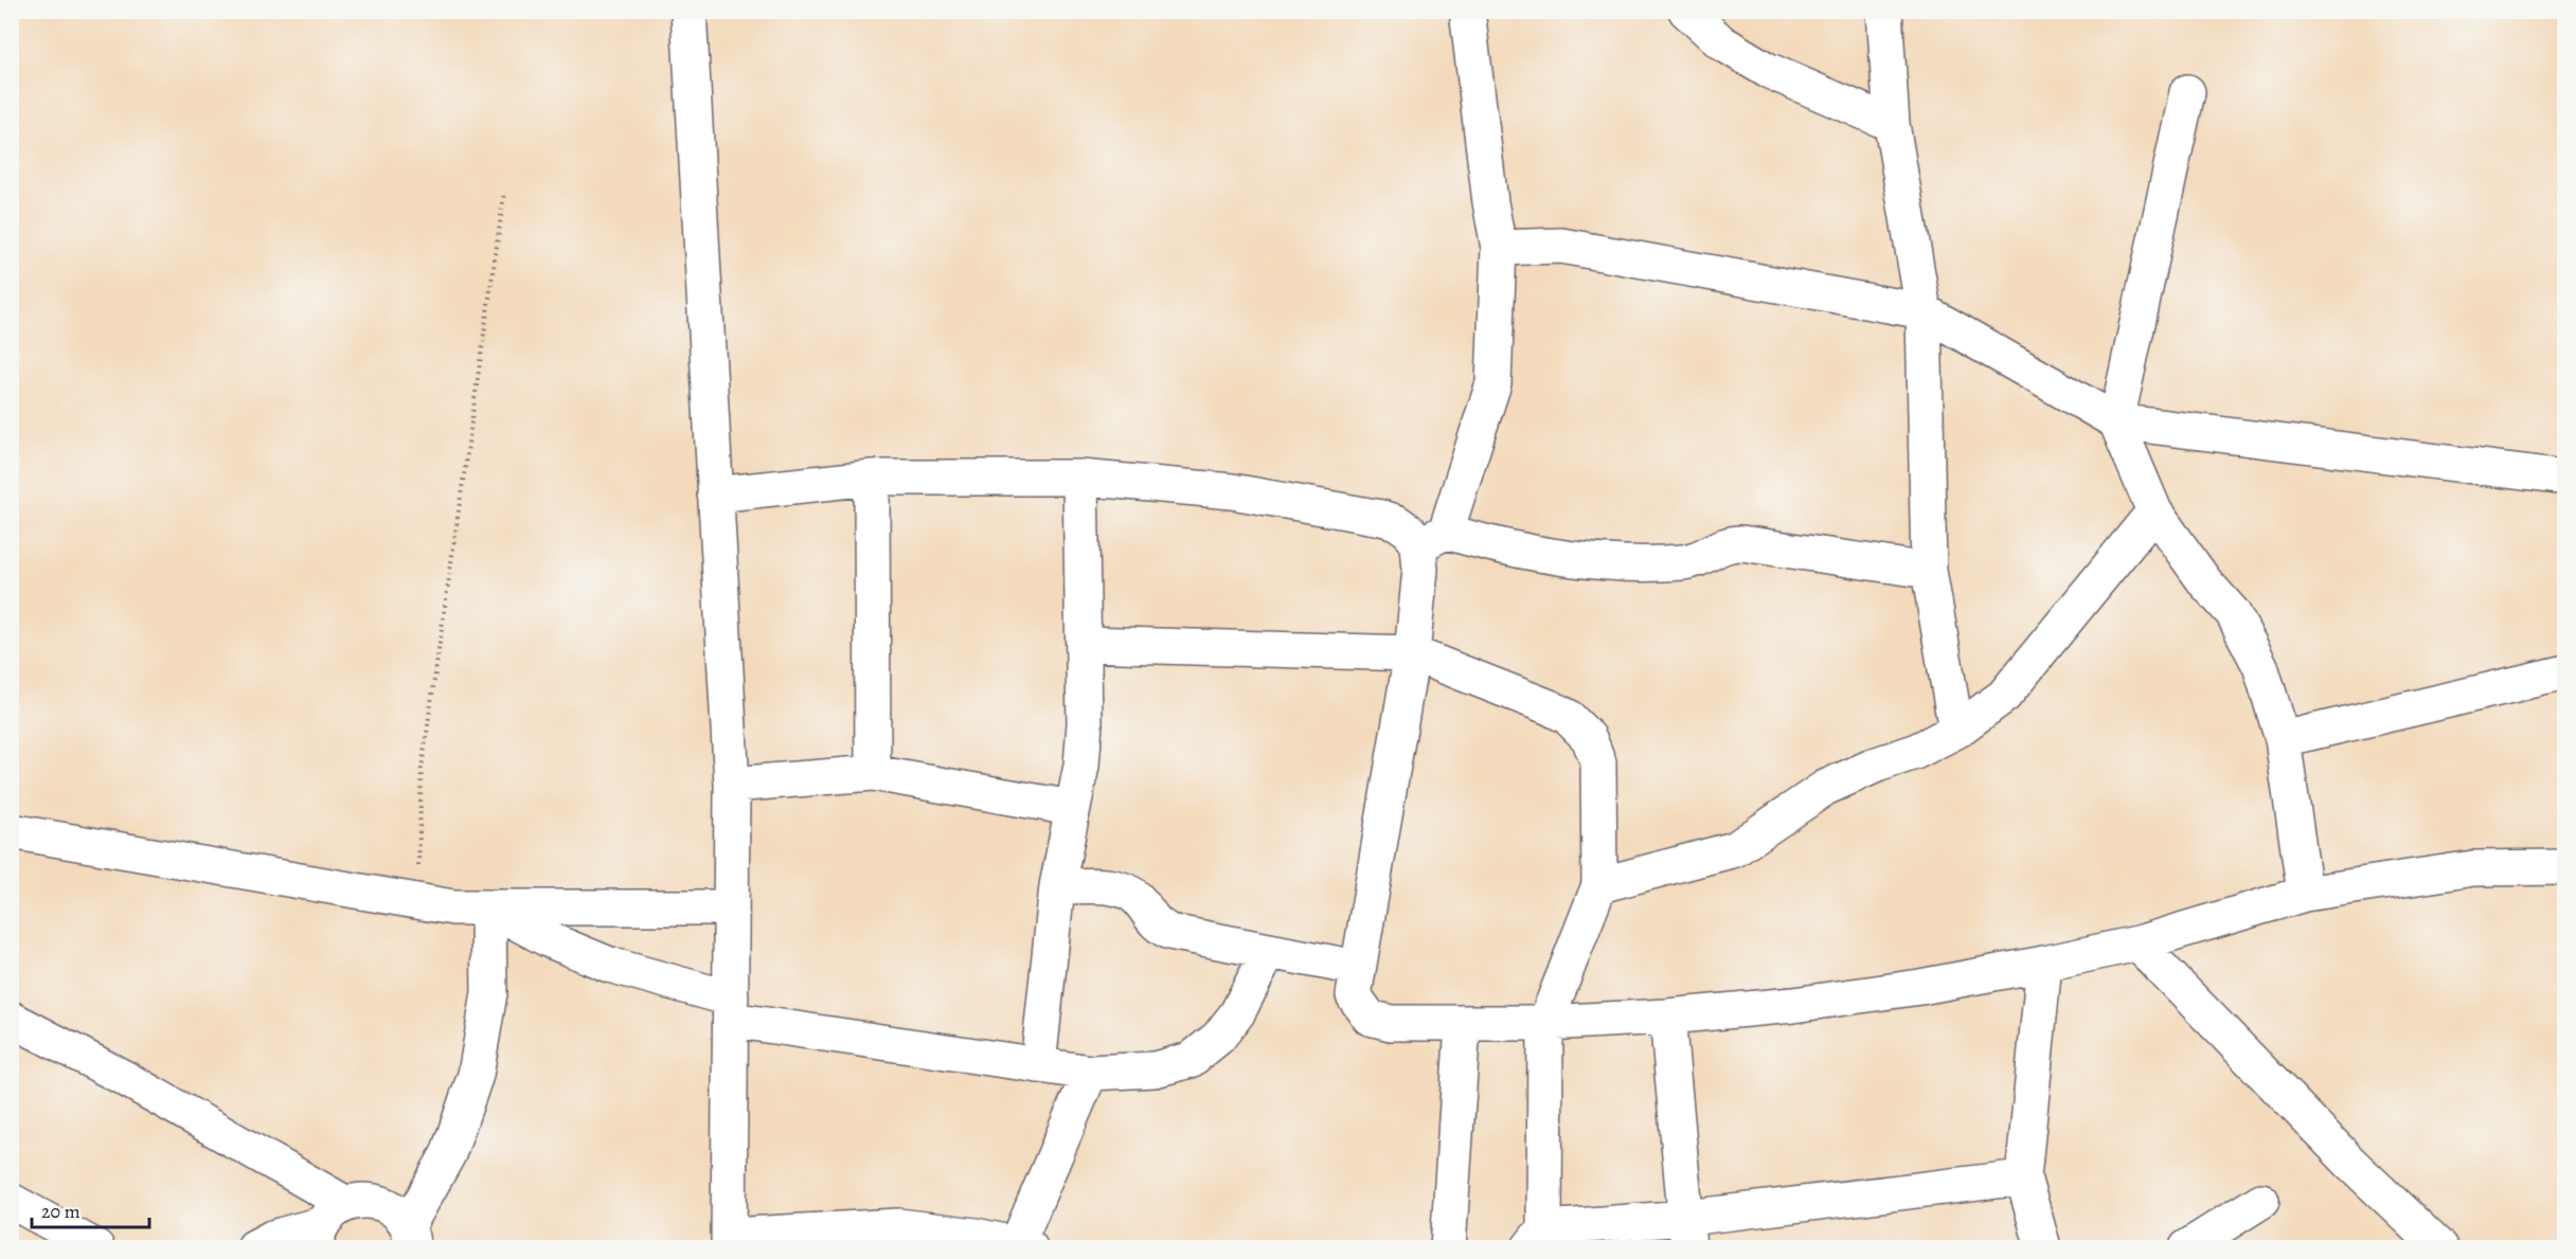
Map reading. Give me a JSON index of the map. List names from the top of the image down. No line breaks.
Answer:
{"scale_bar":"20 m"}
